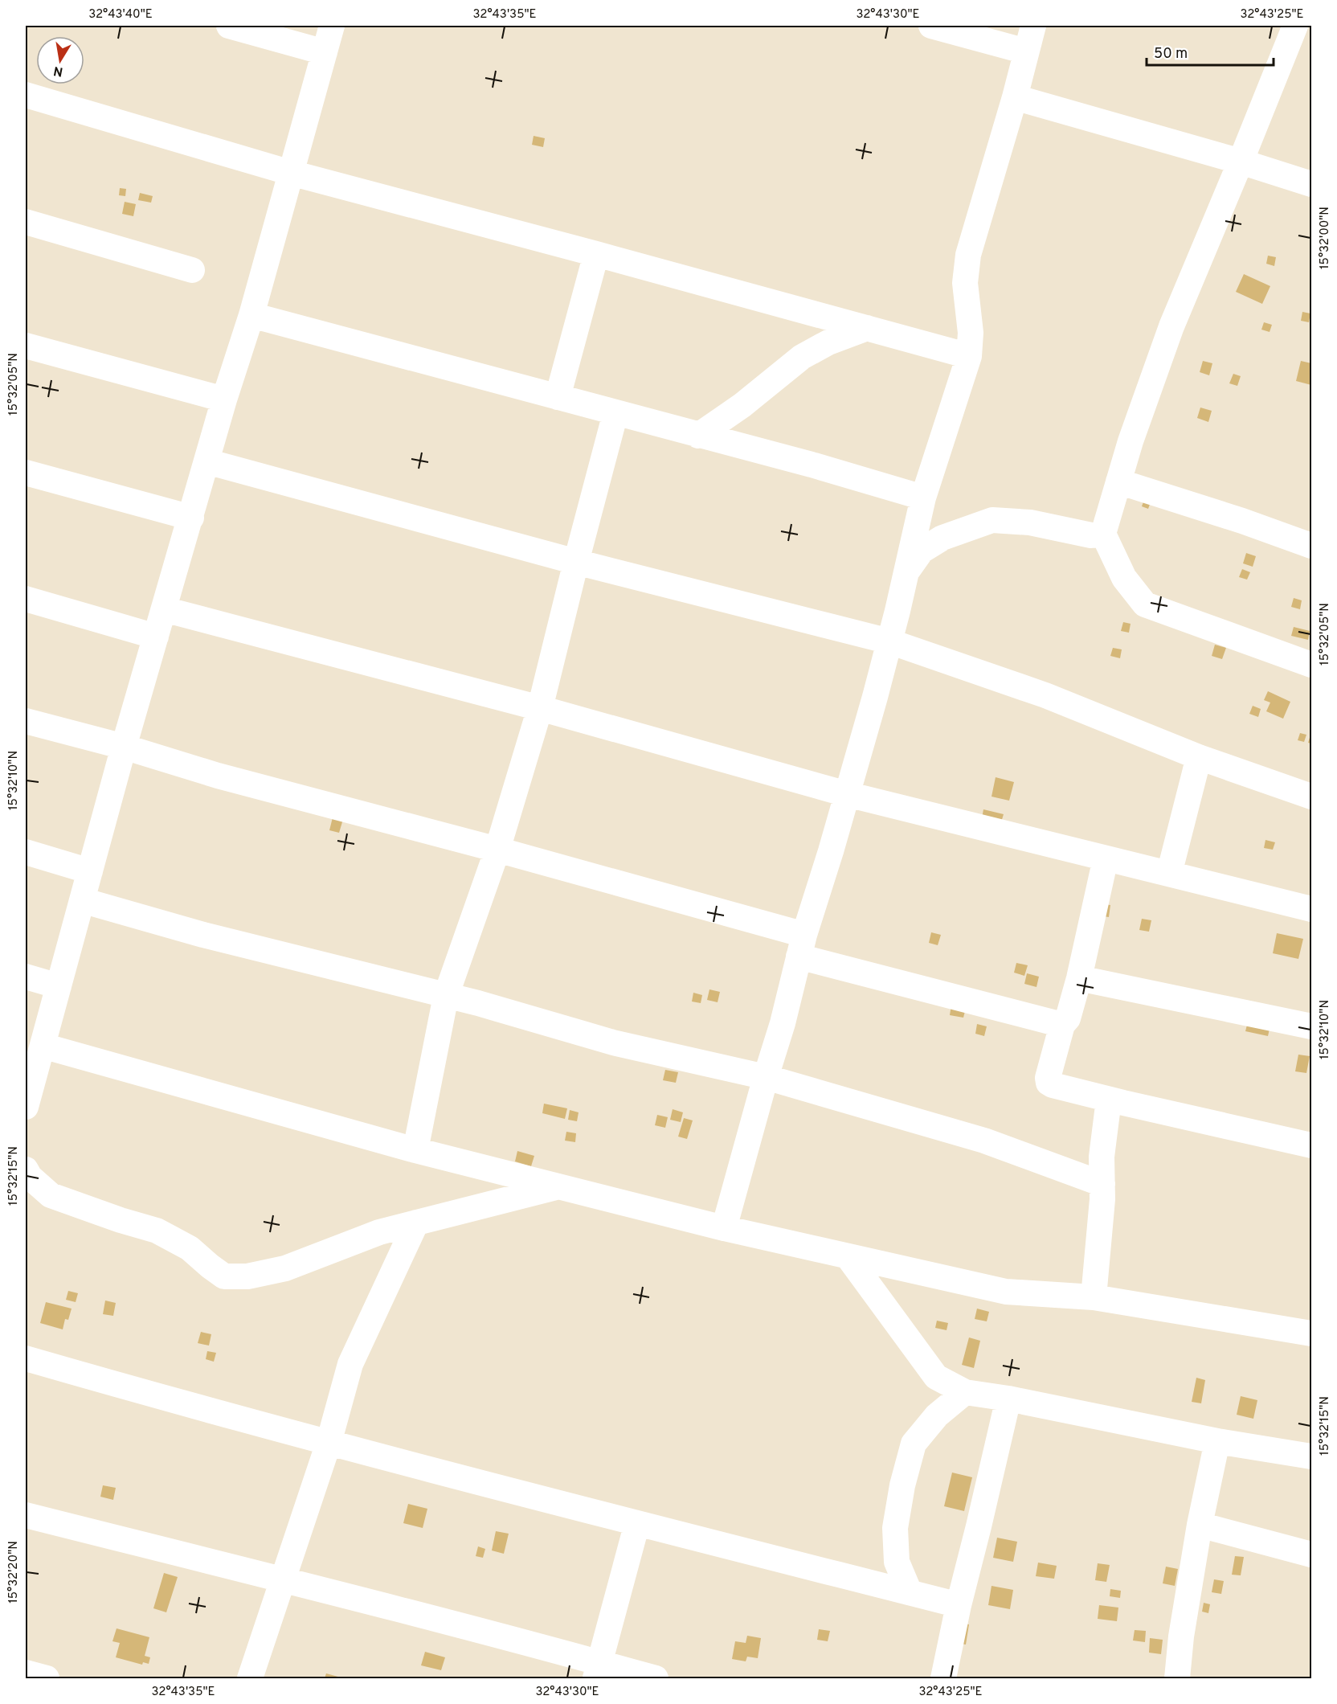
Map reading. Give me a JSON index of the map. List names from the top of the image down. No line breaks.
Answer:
{"scale_bar":"50 m","north":"bottom","coordinates":["32°43'40\"E","32°43'35\"E","32°43'30\"E","32°43'25\"E","15°32'00\"N","15°32'05\"N","15°32'10\"N","15°32'15\"N","15°32'20\"N"]}
